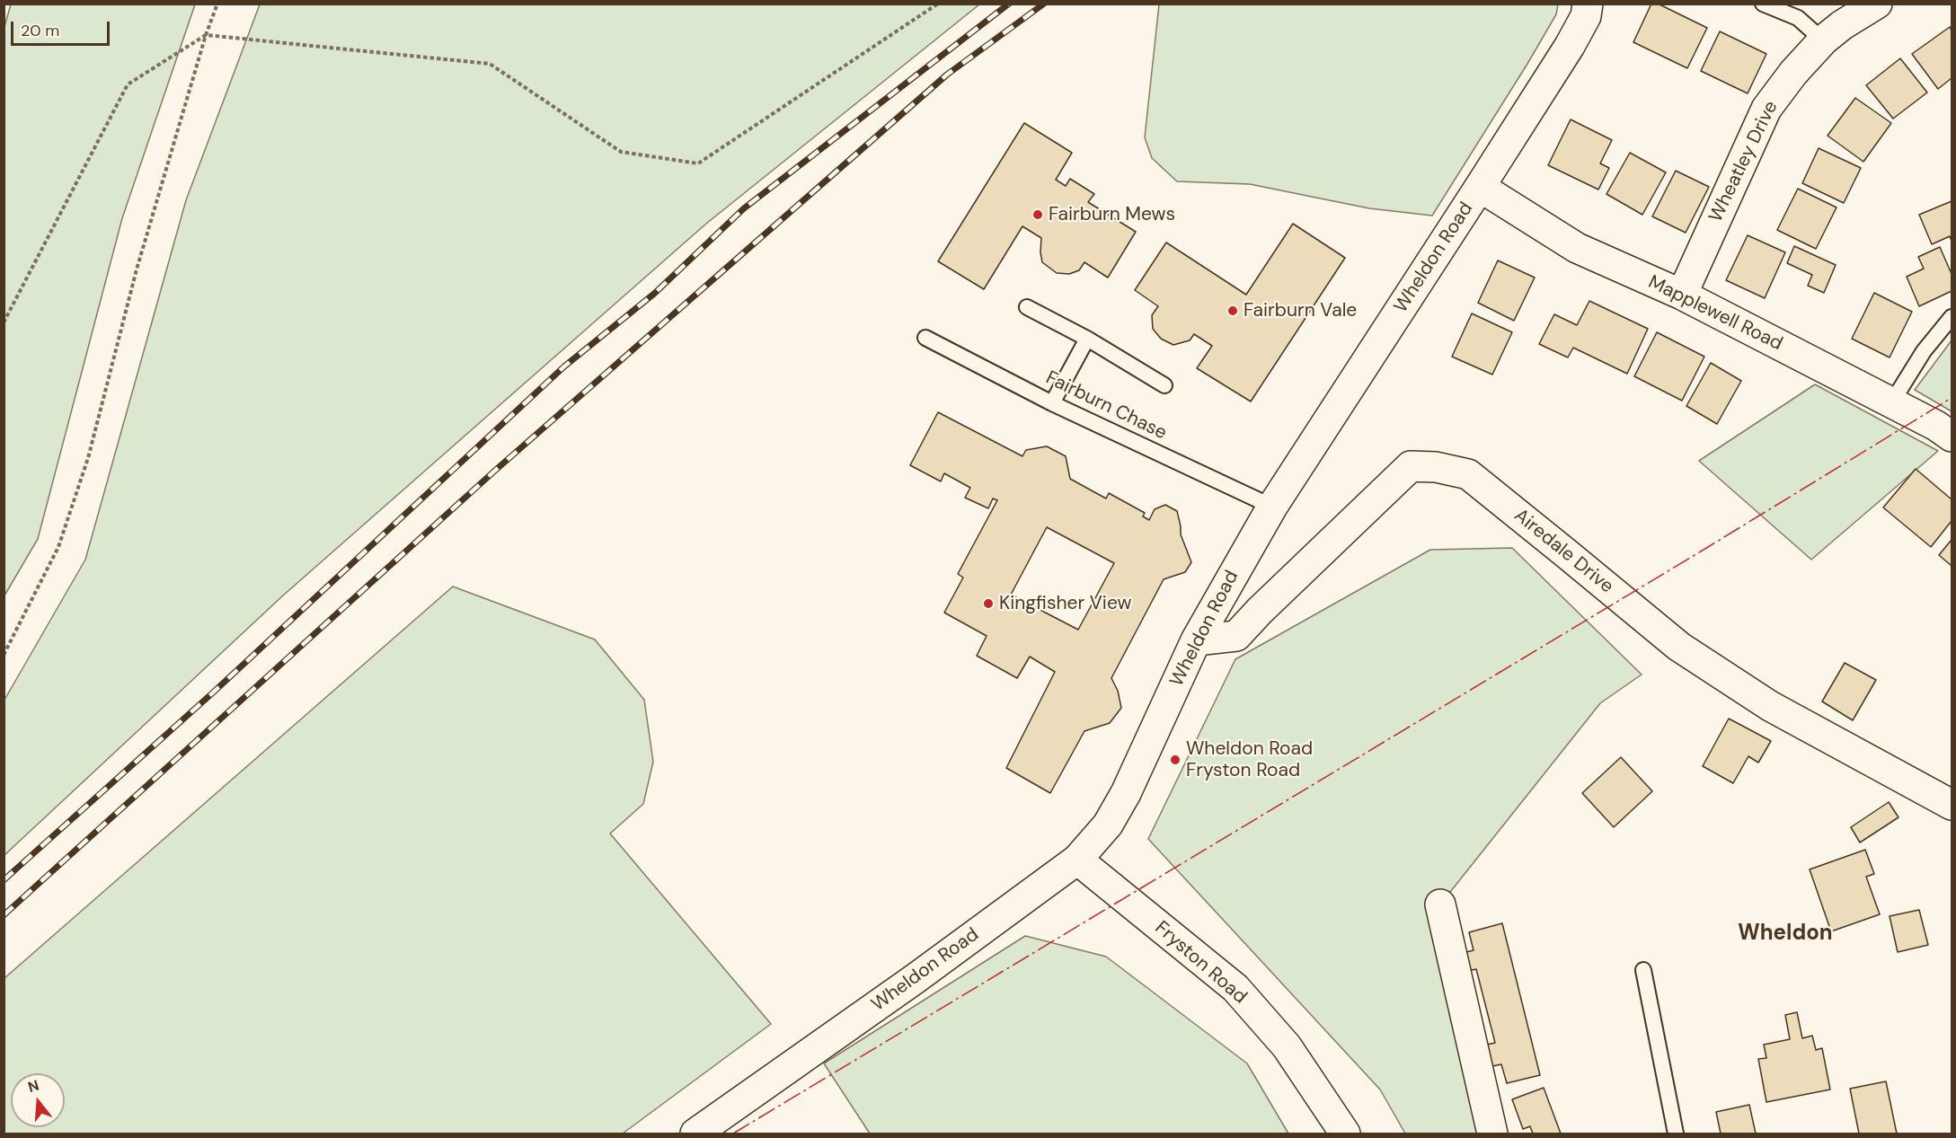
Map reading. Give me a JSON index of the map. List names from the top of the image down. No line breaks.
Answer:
{"streets":{"street":["Wheatley Drive","Wheldon Road","Mapplewell Road","Airedale Drive","Fryston Road"],"lane":["Fairburn Chase"]},"crossings":[["Wheatley Drive","Mapplewell Road"],["Wheldon Road","Mapplewell Road"],["Wheldon Road","Fairburn Chase"],["Wheldon Road","Airedale Drive"],["Wheldon Road","Fryston Road"]],"districts":["Wheldon"],"places":["Fairburn Mews","Fairburn Vale","Kingfisher View","Wheldon Road Fryston Road"],"scale_bar":"20 m","north":"top"}
